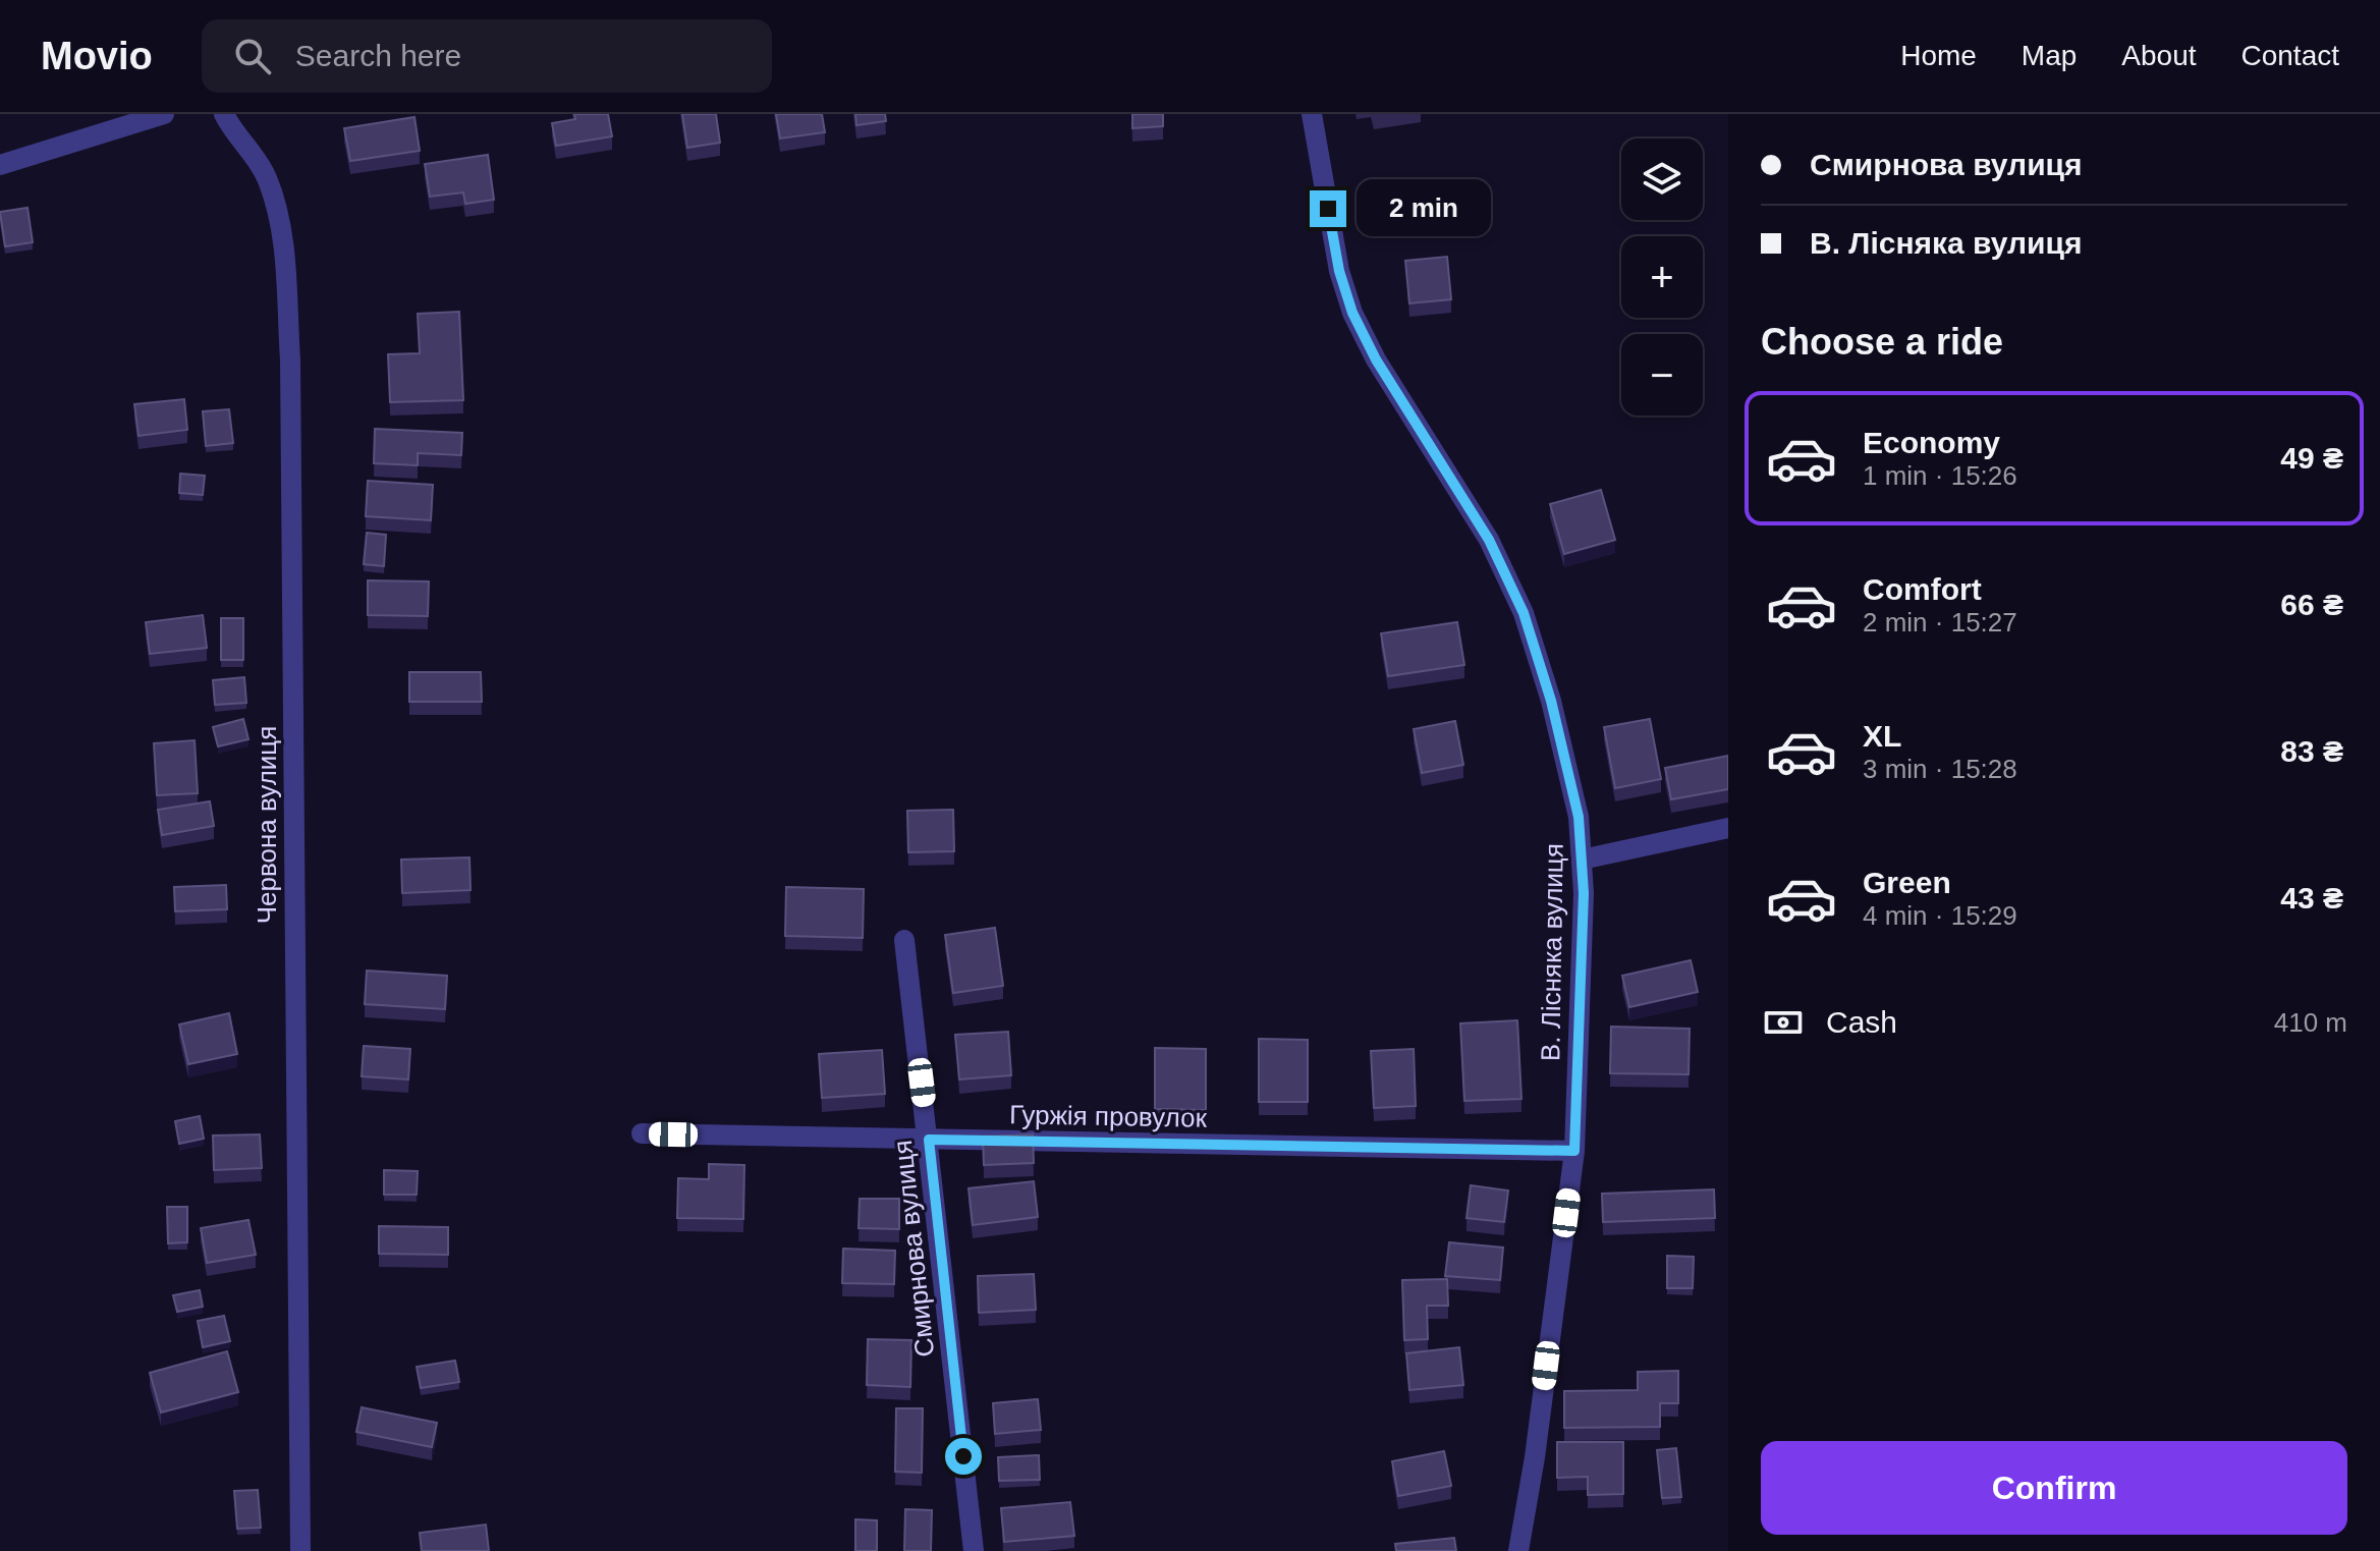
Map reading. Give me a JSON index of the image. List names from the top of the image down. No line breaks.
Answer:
{"streets":{"street":["Червона вулиця","В. Лісняка вулиця","Гуржія провулок","Смирнова вулиця"]},"crossings":[["В. Лісняка вулиця","Гуржія провулок"],["Гуржія провулок","Смирнова вулиця"]],"page":{"header":"Movio","search":"Search here","nav":["Home","Map","About","Contact"],"banner":["Смирнова вулиця","В. Лісняка вулиця"],"map_buttons":["+","−"],"bubble":"2 min","heading":"Choose a ride","list":[{"name":"Economy","note":"1 min · 15:26","value":"49 ₴"},{"name":"Comfort","note":"2 min · 15:27","value":"66 ₴"},{"name":"XL","note":"3 min · 15:28","value":"83 ₴"},{"name":"Green","note":"4 min · 15:29","value":"43 ₴"}],"pay":["Cash","410 m"],"buttons":"Confirm"}}
